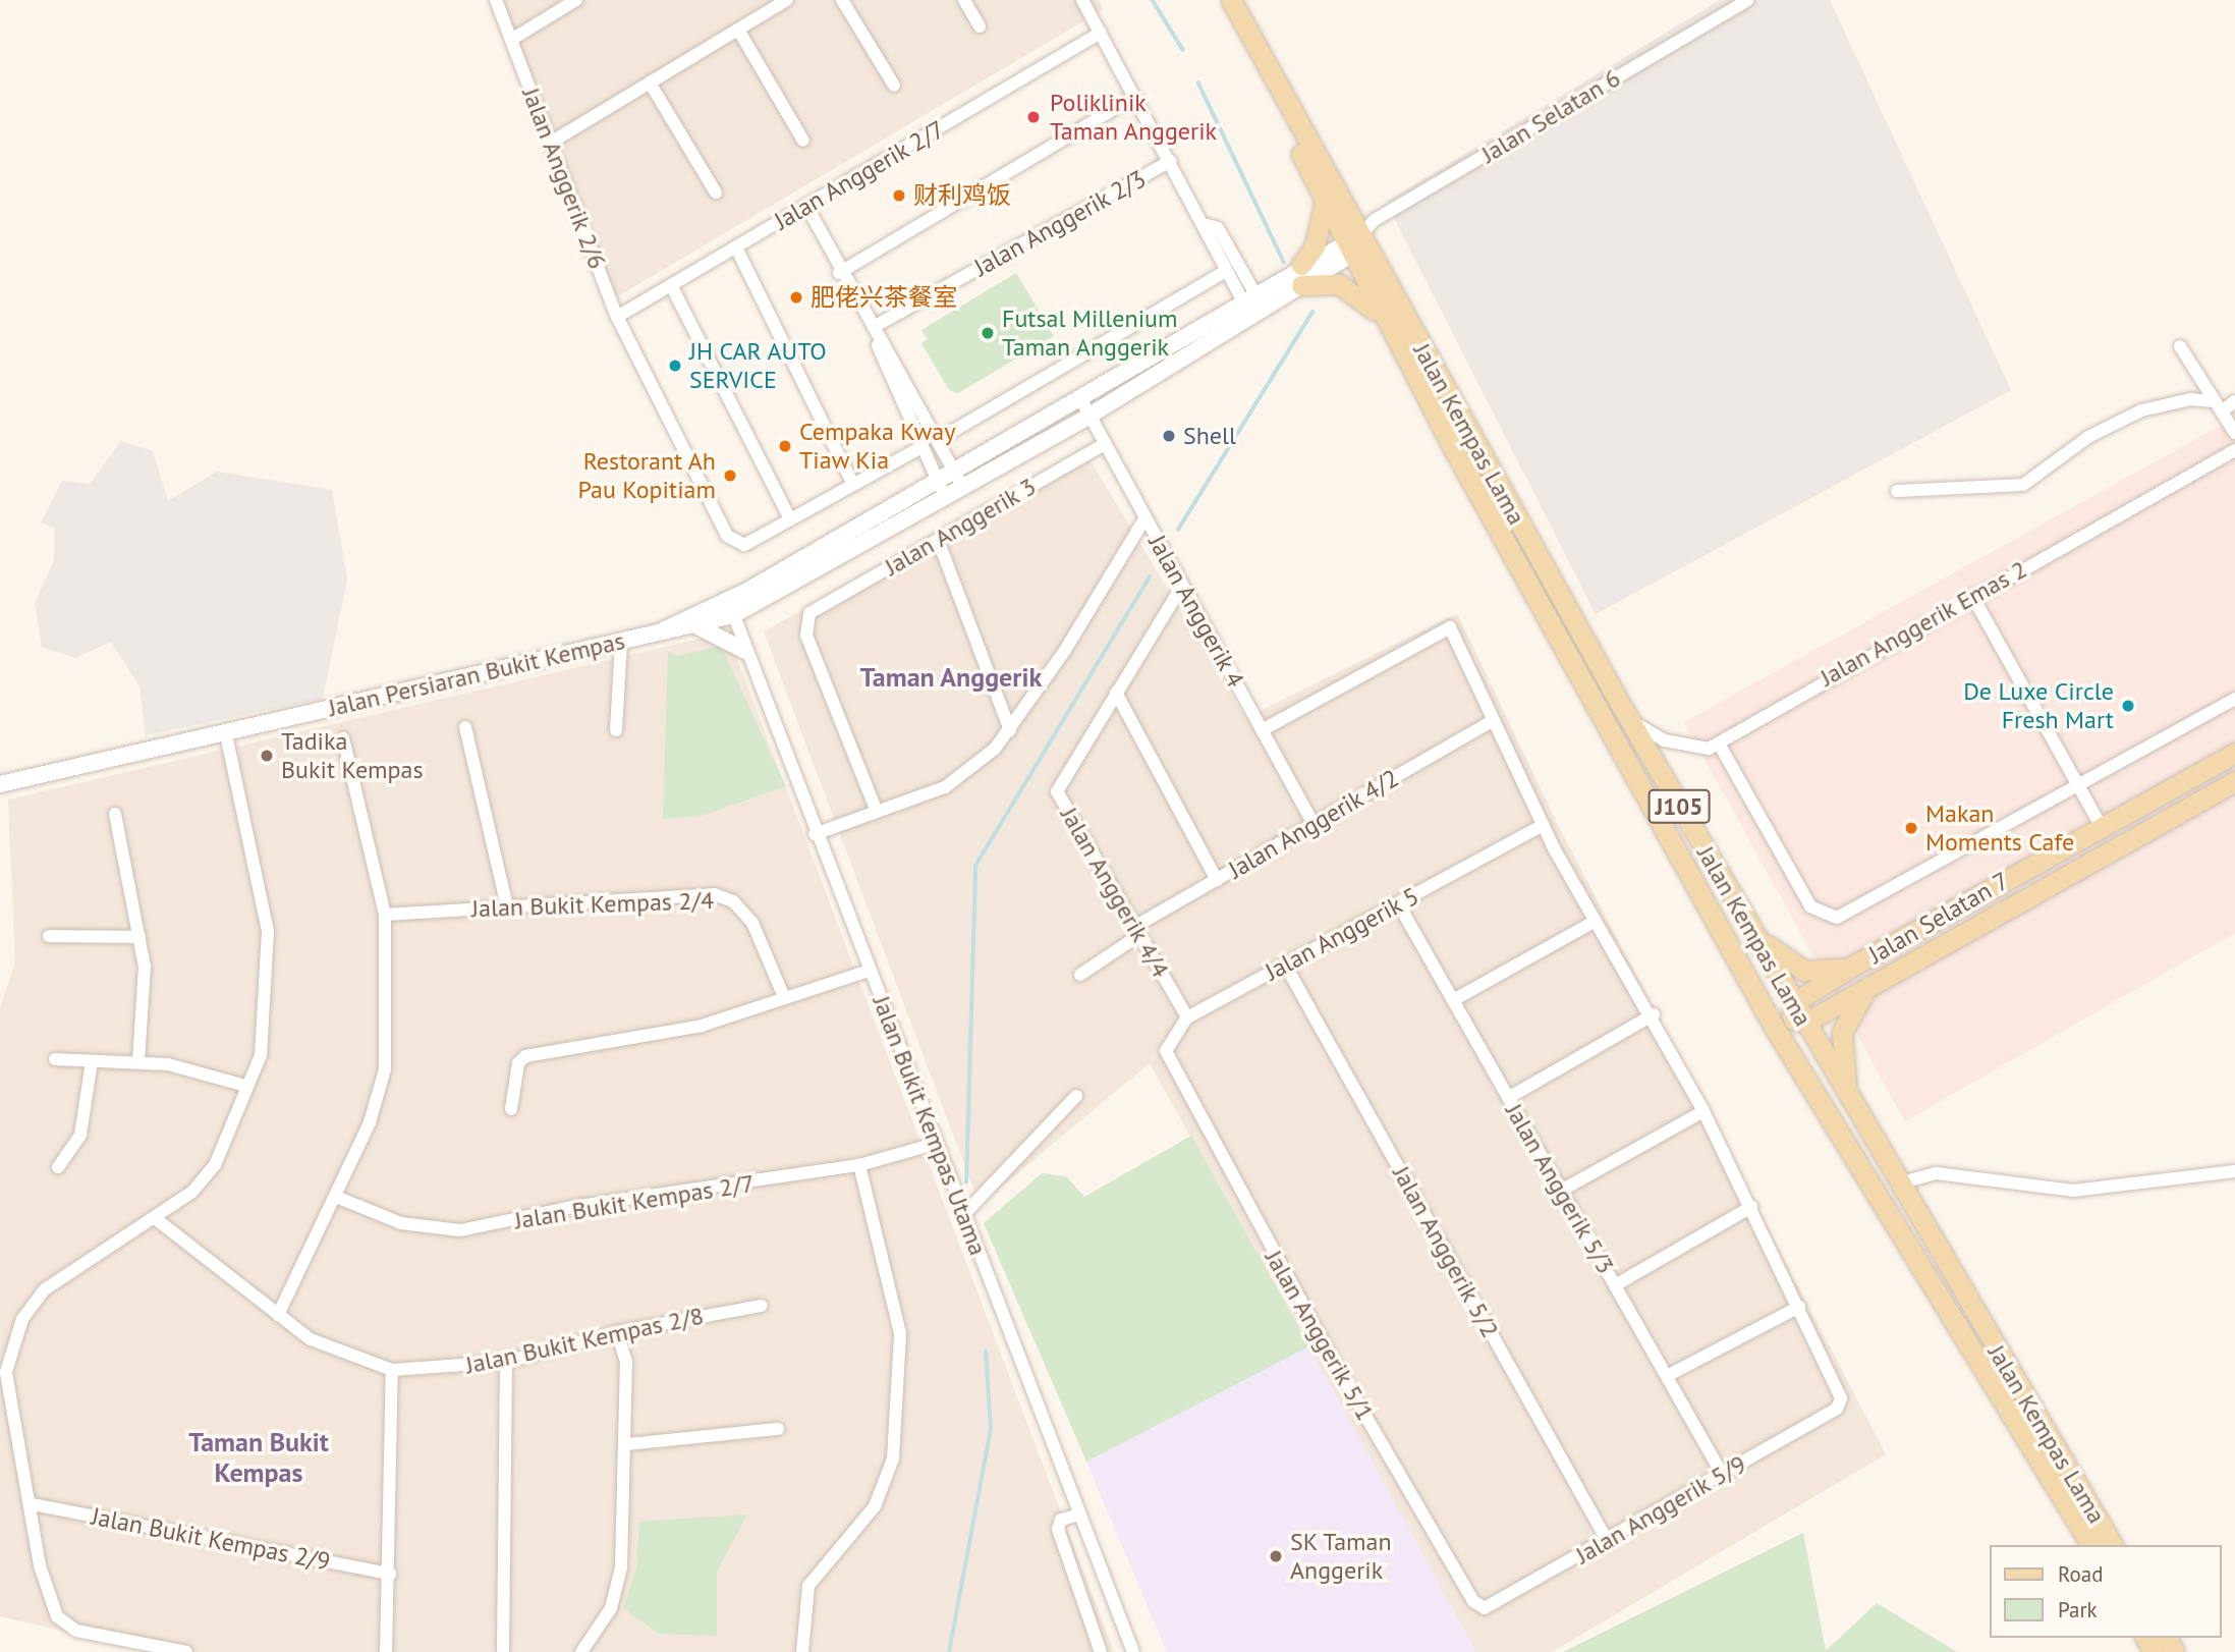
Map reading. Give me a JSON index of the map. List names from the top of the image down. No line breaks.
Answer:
{"streets":{"main road":["Jalan Kempas Lama","J105","Jalan Selatan 7"],"street":["Jalan Selatan 6","Jalan Anggerik 2/7","Jalan Anggerik 2/6","Jalan Anggerik 2/3","Jalan Anggerik 3","Jalan Anggerik 4","Jalan Anggerik Emas 2","Jalan Persiaran Bukit Kempas","Jalan Anggerik 4/2","Jalan Anggerik 4/4","Jalan Bukit Kempas 2/4","Jalan Anggerik 5","Jalan Bukit Kempas Utama","Jalan Anggerik 5/3","Jalan Bukit Kempas 2/7","Jalan Anggerik 5/2","Jalan Anggerik 5/1","Jalan Bukit Kempas 2/8","Jalan Anggerik 5/9","Jalan Bukit Kempas 2/9"]},"crossings":[["Jalan Selatan 6","Jalan Kempas Lama"],["Jalan Selatan 6","Jalan Persiaran Bukit Kempas"],["Jalan Anggerik 2/7","Jalan Anggerik 2/6"],["Jalan Kempas Lama","Jalan Persiaran Bukit Kempas"],["Jalan Kempas Lama","Jalan Selatan 7"],["Jalan Anggerik 3","Jalan Anggerik 4"],["Jalan Anggerik 4","Jalan Persiaran Bukit Kempas"],["Jalan Anggerik 4","Jalan Anggerik 4/2"],["Jalan Anggerik 4","Jalan Anggerik 4/4"],["Jalan Persiaran Bukit Kempas","Jalan Bukit Kempas Utama"],["Jalan Anggerik 4/2","Jalan Anggerik 4/4"],["Jalan Anggerik 4/4","Jalan Anggerik 5"],["Jalan Anggerik 5","Jalan Anggerik 5/3"],["Jalan Anggerik 5","Jalan Anggerik 5/2"],["Jalan Anggerik 5","Jalan Anggerik 5/1"],["Jalan Bukit Kempas Utama","Jalan Bukit Kempas 2/7"],["Jalan Anggerik 5/3","Jalan Anggerik 5/9"],["Jalan Anggerik 5/2","Jalan Anggerik 5/9"],["Jalan Anggerik 5/1","Jalan Anggerik 5/9"]],"districts":["Taman Anggerik","Taman Bukit Kempas"],"places":["Poliklinik Taman Anggerik","财利鸡饭","肥佬兴茶餐室","Futsal Millenium Taman Anggerik","JH CAR AUTO SERVICE","Shell","Cempaka Kway Tiaw Kia","Restorant Ah Pau Kopitiam","De Luxe Circle Fresh Mart","Tadika Bukit Kempas","Makan Moments Cafe","SK Taman Anggerik"],"legend":["Road","Park"]}
